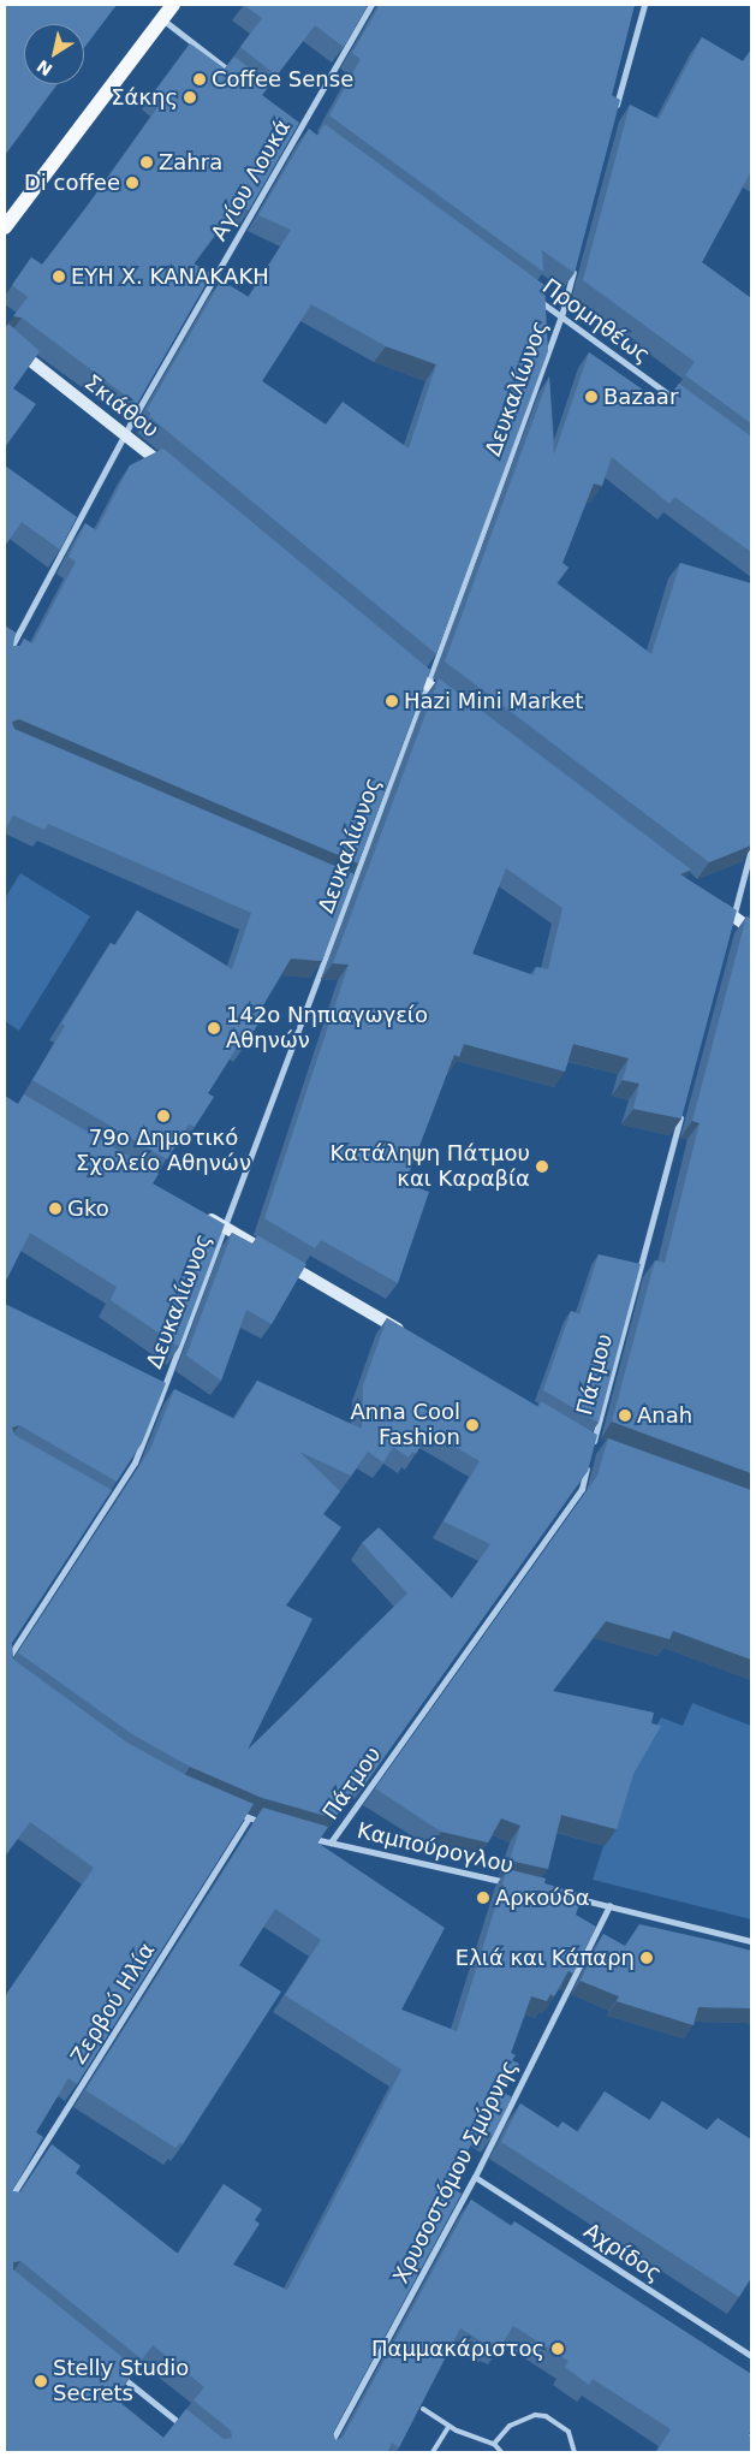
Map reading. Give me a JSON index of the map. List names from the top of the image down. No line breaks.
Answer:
{"streets":{"street":["Αγίου Λουκά","Προμηθέως","Δευκαλίωνος","Σκιάθου","Πάτμου","Καμπούρογλου","Ζερβού Ηλία","Χρυσοστόμου Σμύρνης","Αχρίδος"]},"crossings":[["Αγίου Λουκά","Σκιάθου"],["Προμηθέως","Δευκαλίωνος"],["Πάτμου","Καμπούρογλου"],["Χρυσοστόμου Σμύρνης","Αχρίδος"]],"places":["Coffee Sense","Σάκης","Zahra","Di coffee","ΕΥΗ Χ. ΚΑΝΑΚΑΚΗ","Bazaar","Hazi Mini Market","142ο Νηπιαγωγείο Αθηνών","79ο Δημοτικό Σχολείο Αθηνών","Κατάληψη Πάτμου και Καραβία","Gko","Anah","Anna Cool Fashion","Αρκούδα","Ελιά και Κάπαρη","Παμμακάριστος","Stelly Studio Secrets"],"north":"bottom left"}
